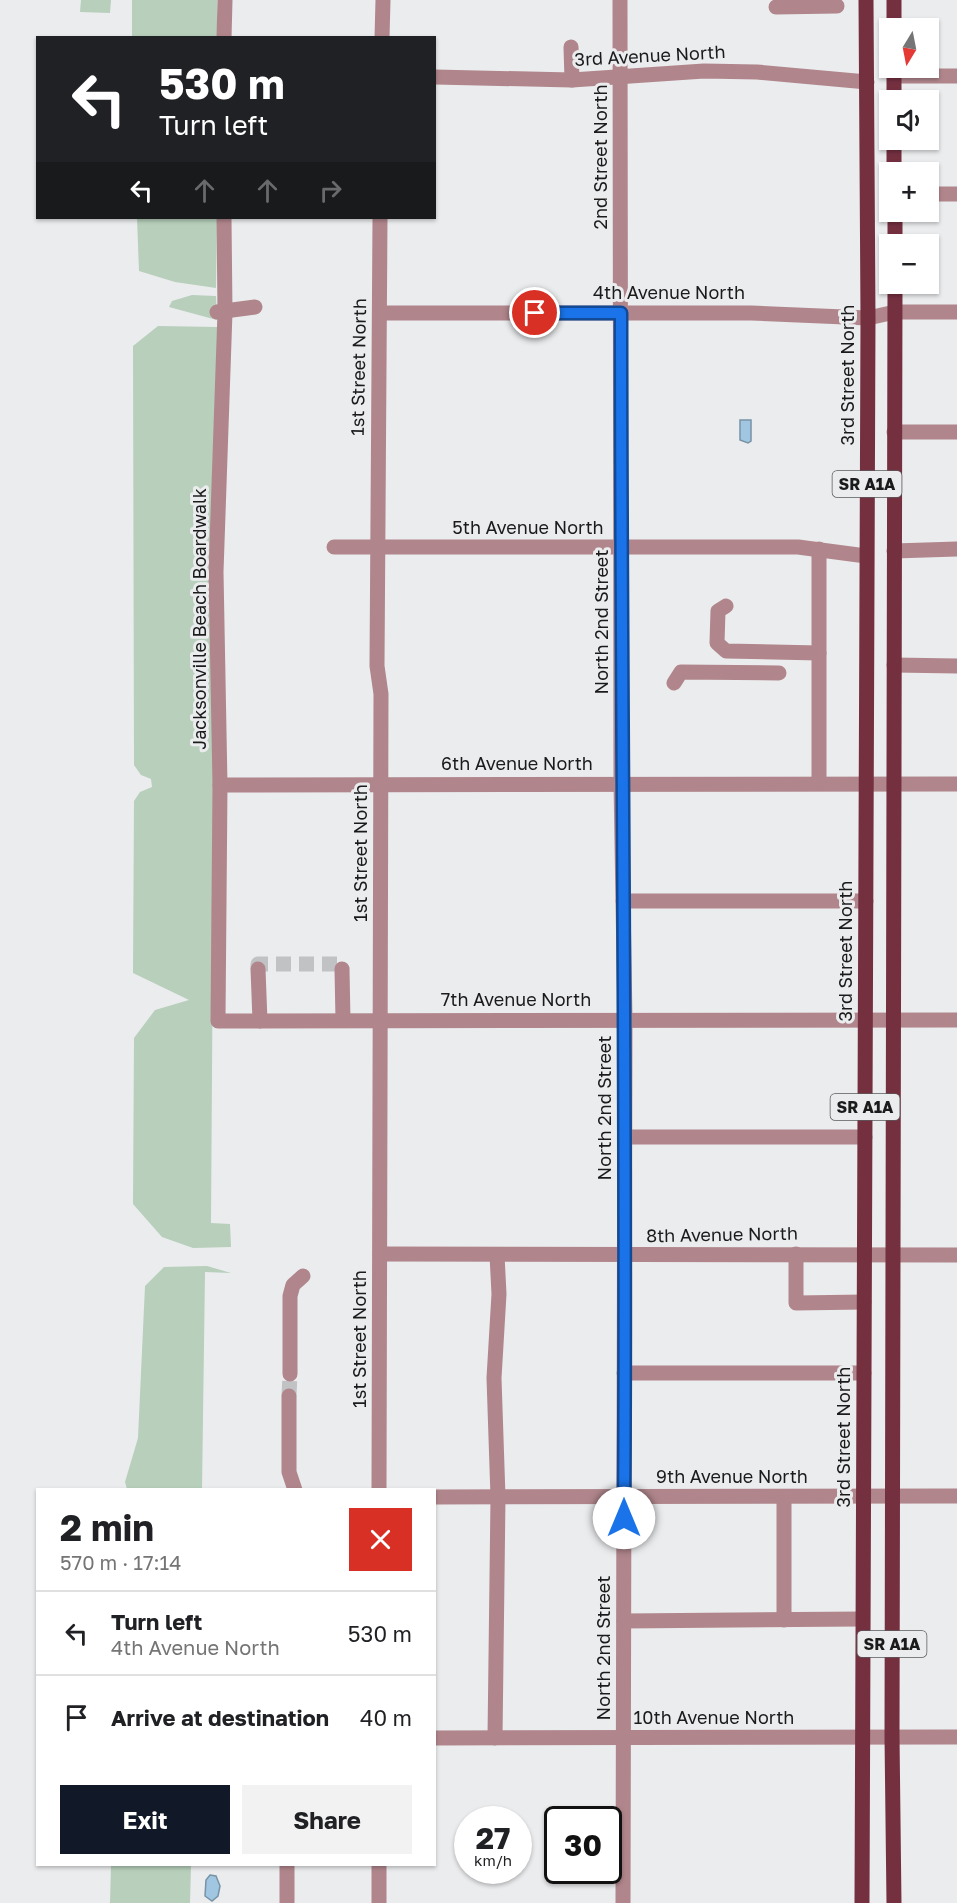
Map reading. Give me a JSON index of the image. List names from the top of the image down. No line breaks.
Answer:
{"streets":{"main road":["3rd Street North","SR A1A"],"street":["3rd Avenue North","2nd Street North","4th Avenue North","1st Street North","5th Avenue North","Jacksonville Beach Boardwalk","North 2nd Street","6th Avenue North","7th Avenue North","8th Avenue North","9th Avenue North","10th Avenue North"]},"crossings":[["3rd Avenue North","2nd Street North"],["3rd Avenue North","3rd Street North"],["2nd Street North","4th Avenue North"],["2nd Street North","North 2nd Street"],["4th Avenue North","1st Street North"],["4th Avenue North","3rd Street North"],["4th Avenue North","SR A1A"],["4th Avenue North","North 2nd Street"],["1st Street North","5th Avenue North"],["1st Street North","6th Avenue North"],["1st Street North","7th Avenue North"],["1st Street North","8th Avenue North"],["3rd Street North","5th Avenue North"],["3rd Street North","6th Avenue North"],["3rd Street North","7th Avenue North"],["3rd Street North","8th Avenue North"],["3rd Street North","9th Avenue North"],["3rd Street North","10th Avenue North"],["SR A1A","6th Avenue North"],["SR A1A","7th Avenue North"],["SR A1A","8th Avenue North"],["SR A1A","9th Avenue North"],["SR A1A","10th Avenue North"],["5th Avenue North","North 2nd Street"],["Jacksonville Beach Boardwalk","6th Avenue North"],["Jacksonville Beach Boardwalk","7th Avenue North"],["North 2nd Street","6th Avenue North"],["North 2nd Street","7th Avenue North"],["North 2nd Street","8th Avenue North"],["North 2nd Street","9th Avenue North"],["North 2nd Street","10th Avenue North"]],"north":"bottom","page":{"map_buttons":["+","−"],"turn":["530 m","Turn left"],"heading":["2 min","570 m · 17:14"],"list":[{"name":"Turn left","note":"4th Avenue North","value":"530 m"},{"name":"Arrive at destination","value":"40 m"}],"buttons":["Exit","Share"],"speed":"27 km/h","limit":"30"}}
